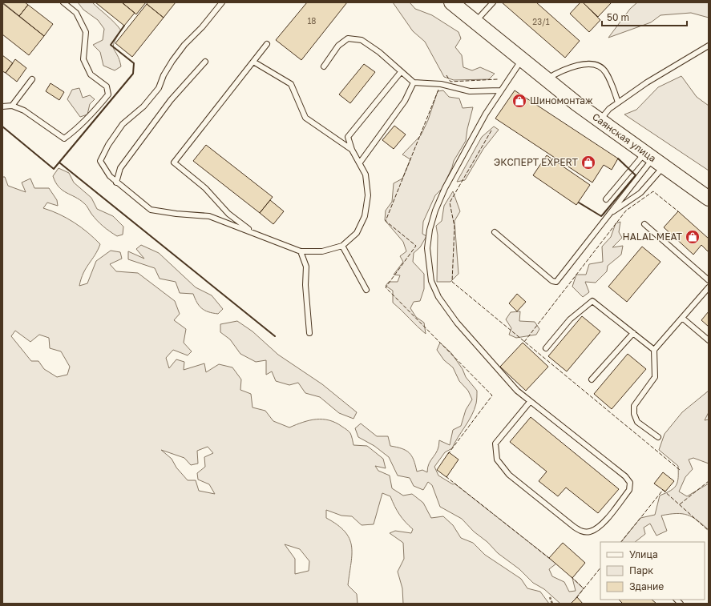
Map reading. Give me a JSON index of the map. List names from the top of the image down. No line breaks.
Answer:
{"streets":{"street":["Саянская улица"]},"places":{"shop":["Шиномонтаж","ЭКСПЕРТ EXPERT","HALAL MEAT"]},"house_numbers":["18","23/1"],"legend":["Улица","Парк","Здание"],"scale_bar":"50 m"}
